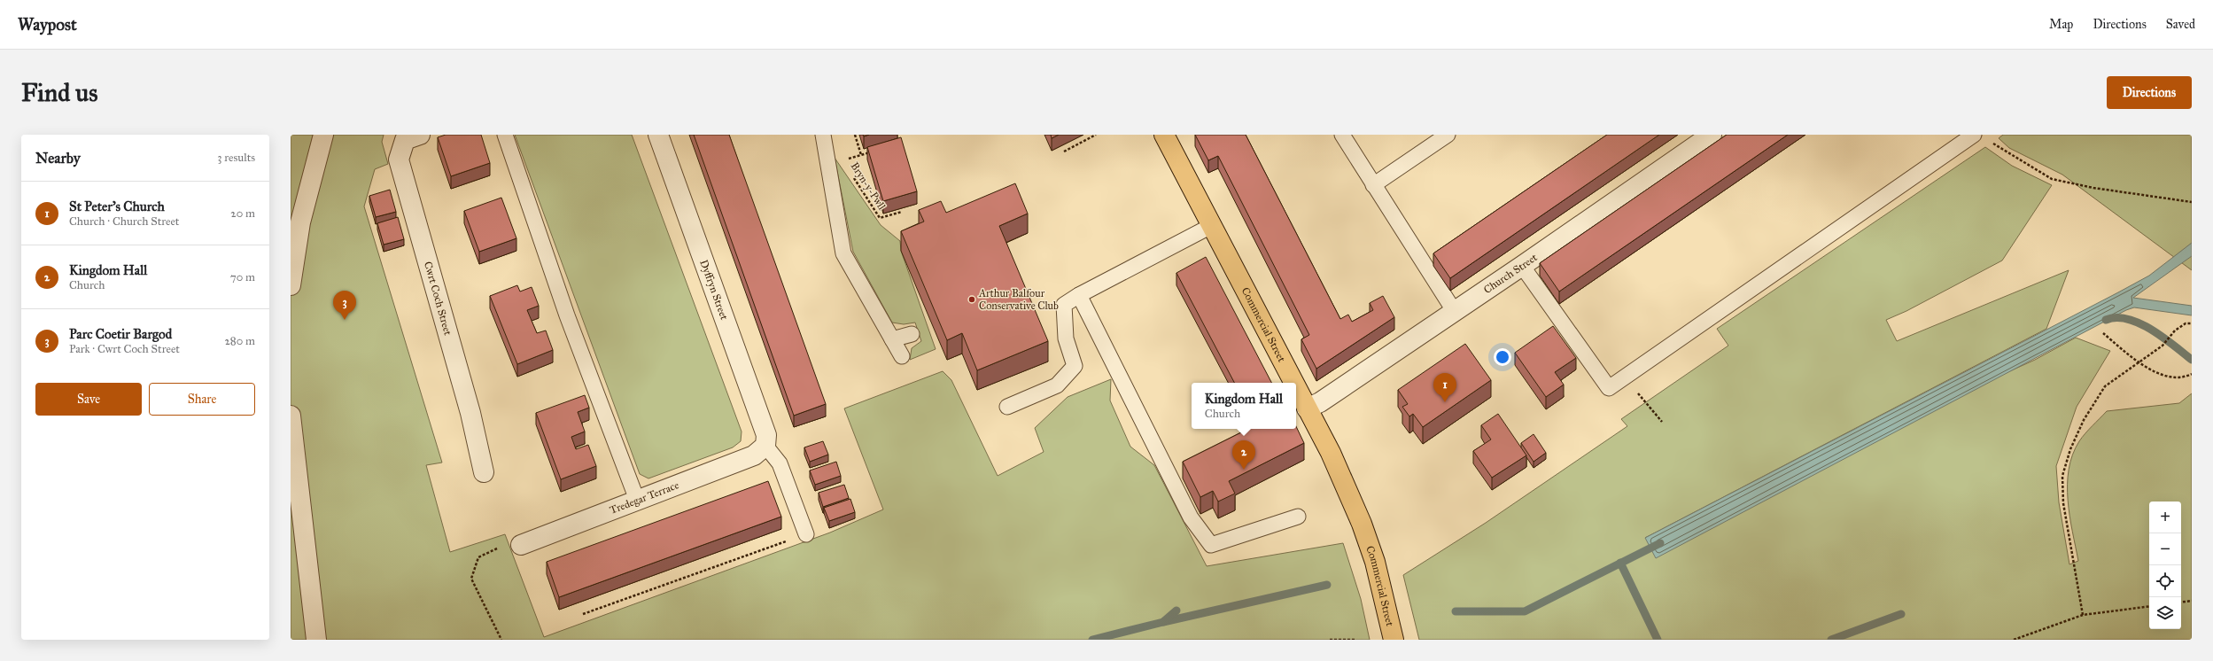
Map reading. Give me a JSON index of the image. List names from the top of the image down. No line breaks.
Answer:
{"streets":{"main road":["Commercial Street"],"street":["Church Street","Dyffryn Street","Cwrt Coch Street","Tredegar Terrace"],"path":["Bryn-y-Pwll"]},"crossings":[["Church Street","Commercial Street"],["Dyffryn Street","Tredegar Terrace"]],"places":["Arthur Balfour Conservative Club"],"page":{"header":"Waypost","nav":["Map","Directions","Saved"],"buttons":["Directions",["Save","Share"]],"title":"Find us","heading":["Nearby","3 results"],"list":[{"mark":"1","name":"St Peter's Church","note":"Church · Church Street","value":"20 m"},{"mark":"2","name":"Kingdom Hall","note":"Church","value":"70 m"},{"mark":"3","name":"Parc Coetir Bargod","note":"Park · Cwrt Coch Street","value":"280 m"}],"pins":["3","1","2"],"popup":["Kingdom Hall","Church"],"map_buttons":["+","−"]}}
